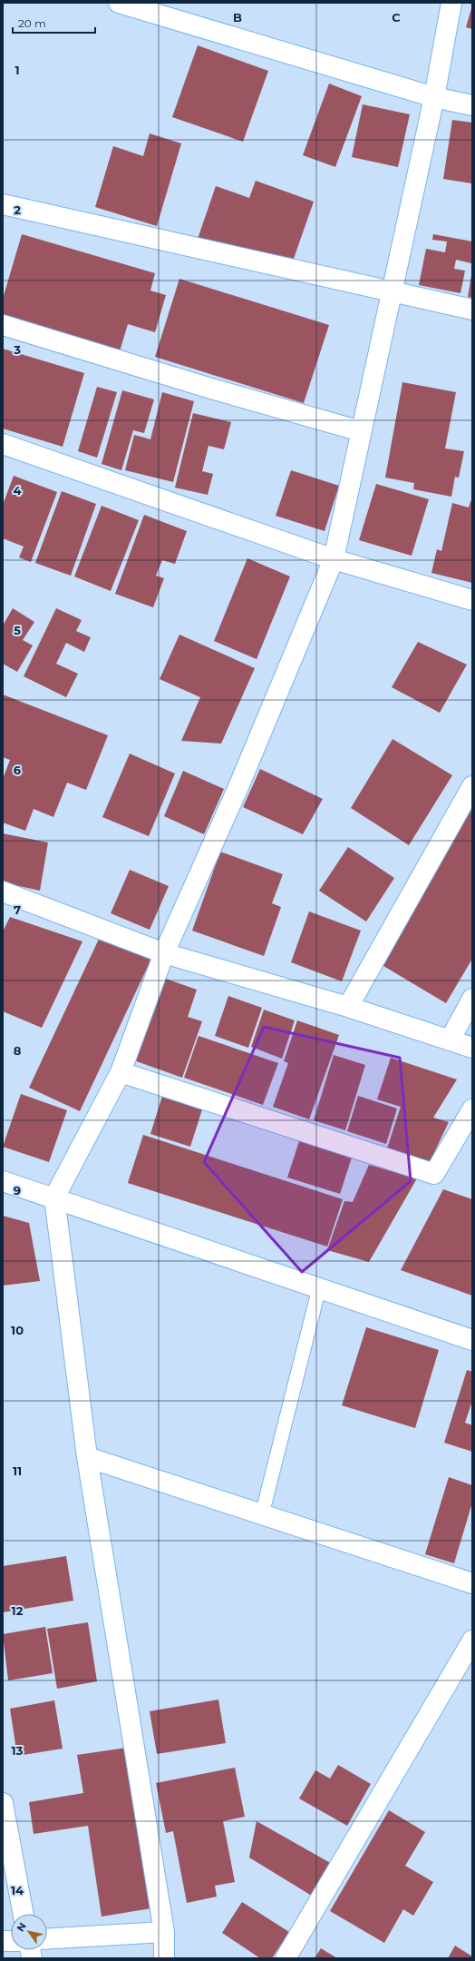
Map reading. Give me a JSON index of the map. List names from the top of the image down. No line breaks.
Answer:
{"scale_bar":"20 m","north":"top left","grid":{"columns":["B","C"],"rows":["1","2","3","4","5","6","7","8","9","10","11","12","13","14"]}}
